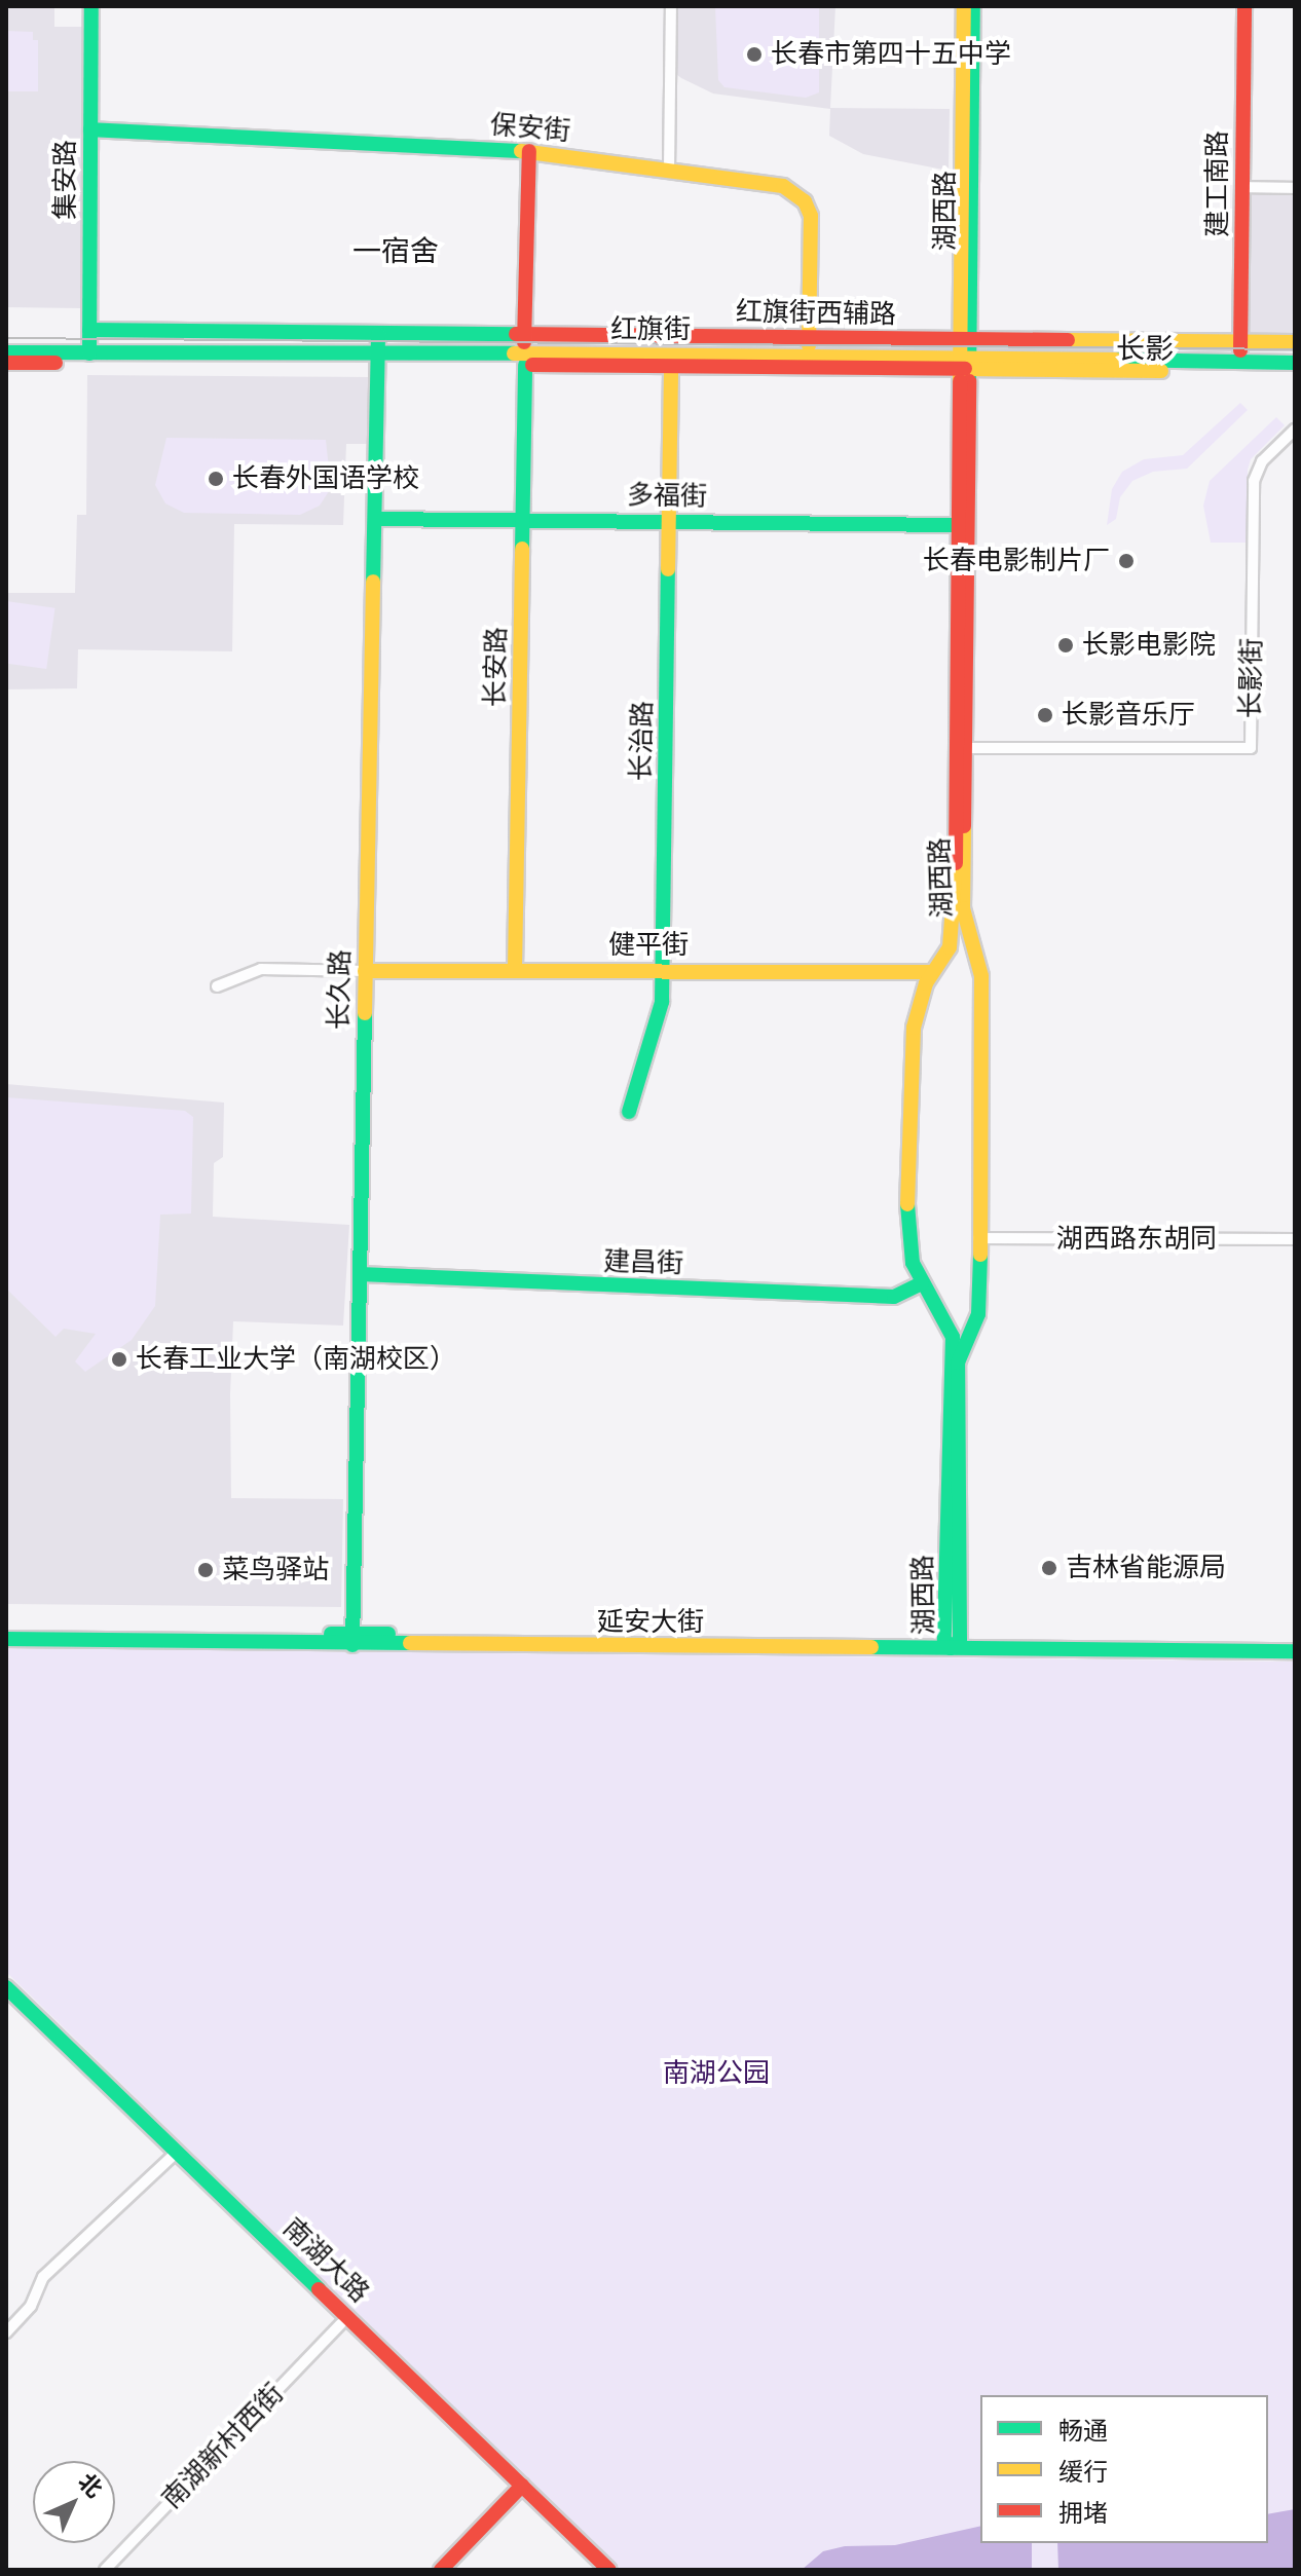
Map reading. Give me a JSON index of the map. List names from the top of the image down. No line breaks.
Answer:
{"streets":{"main road":["保安街","集安路","建工南路","湖西路","红旗街西辅路","红旗街","多福街","长安路","长治路","健平街","长久路","建昌街","延安大街","南湖大路"],"street":["长影街","湖西路东胡同","南湖新村西街"]},"crossings":[["保安街","集安路"],["保安街","红旗街西辅路"],["保安街","红旗街"],["保安街","长安路"],["集安路","红旗街西辅路"],["集安路","红旗街"],["建工南路","红旗街西辅路"],["建工南路","红旗街"],["湖西路","红旗街西辅路"],["湖西路","红旗街"],["湖西路","多福街"],["湖西路","长影街"],["湖西路","健平街"],["湖西路","湖西路东胡同"],["湖西路","建昌街"],["湖西路","延安大街"],["红旗街西辅路","长安路"],["红旗街西辅路","长久路"],["红旗街","长安路"],["红旗街","长治路"],["红旗街","长久路"],["多福街","长安路"],["多福街","长治路"],["多福街","长久路"],["长安路","健平街"],["长治路","健平街"],["健平街","长久路"],["长久路","建昌街"],["长久路","延安大街"],["南湖大路","南湖新村西街"]],"districts":["一宿舍","长影"],"parks":["南湖公园"],"places":["长春市第四十五中学","长春外国语学校","长春电影制片厂","长影电影院","长影音乐厅","长春工业大学（南湖校区）","吉林省能源局","菜鸟驿站"],"legend":["畅通","缓行","拥堵"],"north":"top right"}
